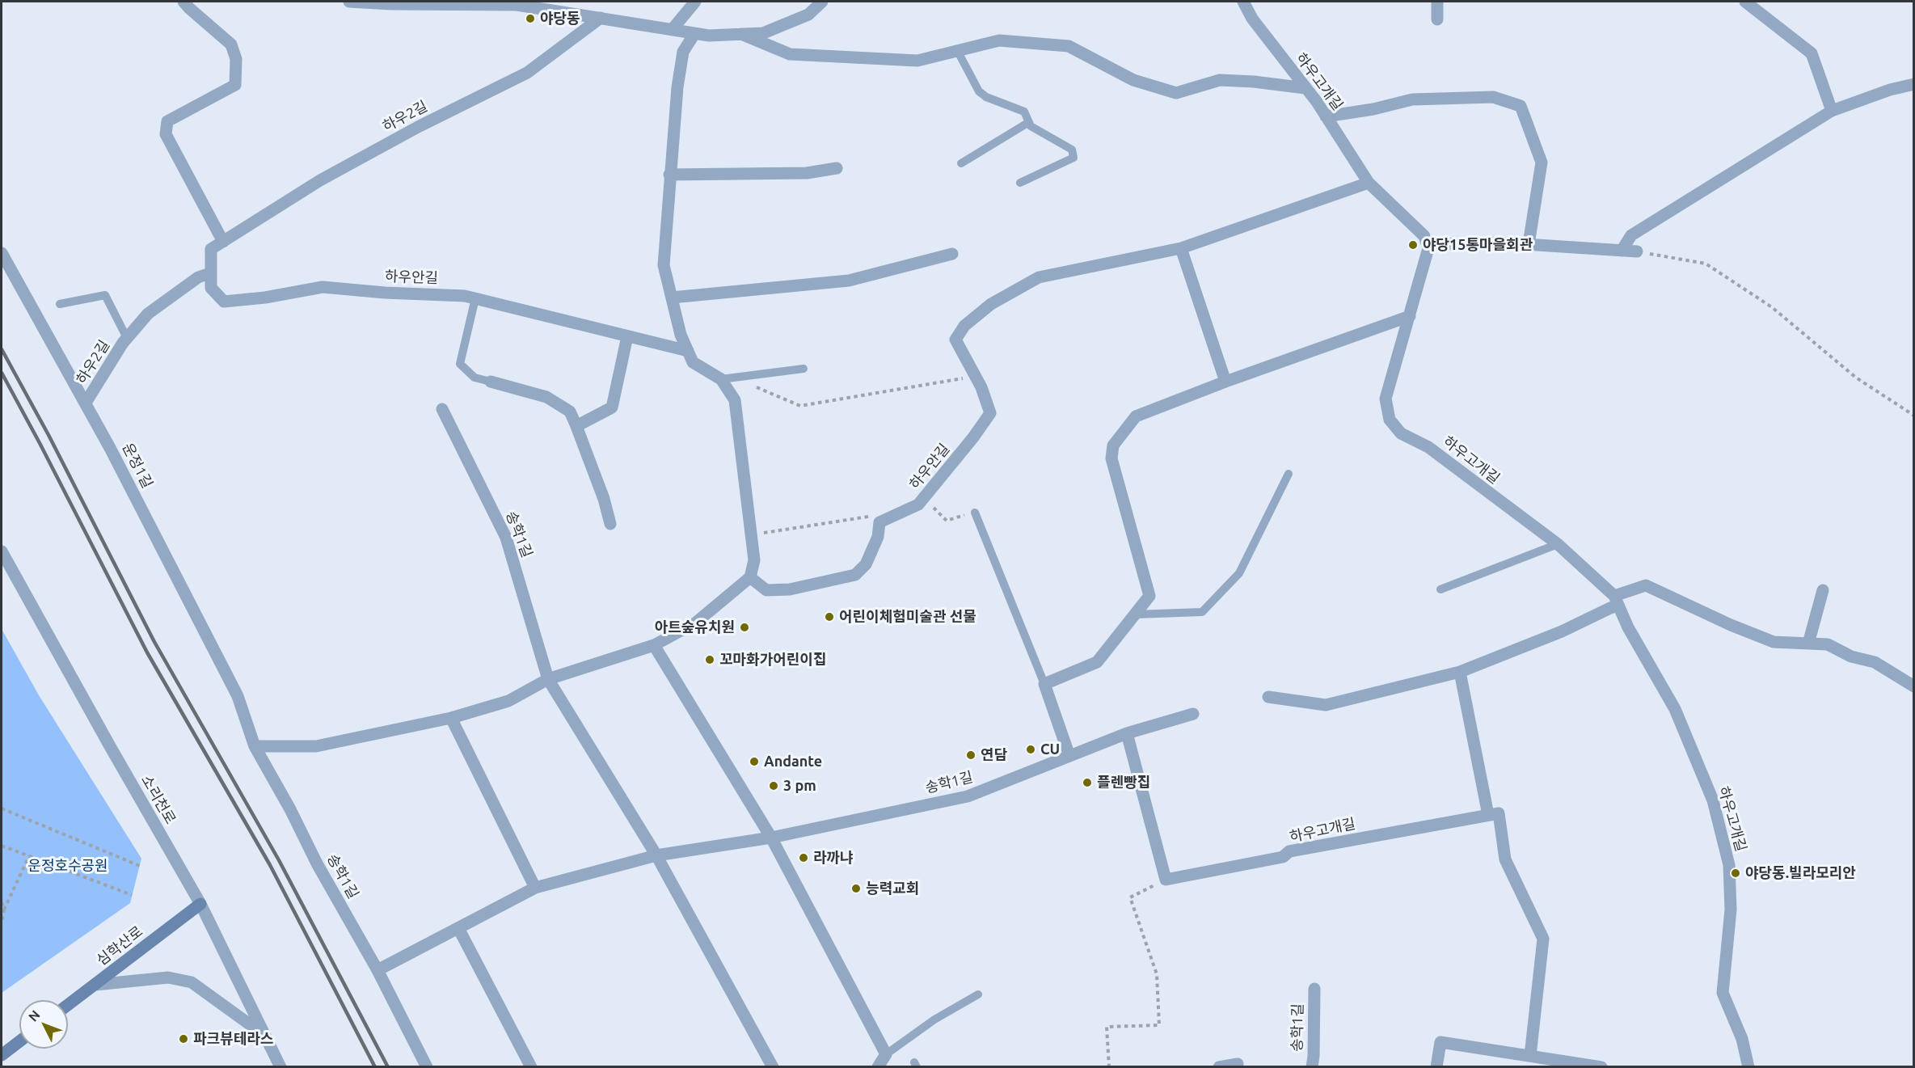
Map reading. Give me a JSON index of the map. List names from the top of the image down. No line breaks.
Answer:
{"streets":{"street":["하우고개길","하우2길","하우안길","운정1길","송학1길","소리천로","심학산로"]},"crossings":[["하우2길","하우안길"],["하우2길","운정1길"],["운정1길","송학1길"],["소리천로","심학산로"]],"parks":["운정호수공원"],"places":["야당동","야당15통마을회관","어린이체험미술관 선물","아트숲유치원","꼬마화가어린이집","CU","연담","Andante","플렌빵집","3 pm","라까냐","야당동.빌라모리안","능력교회","파크뷰테라스"],"north":"top left"}
